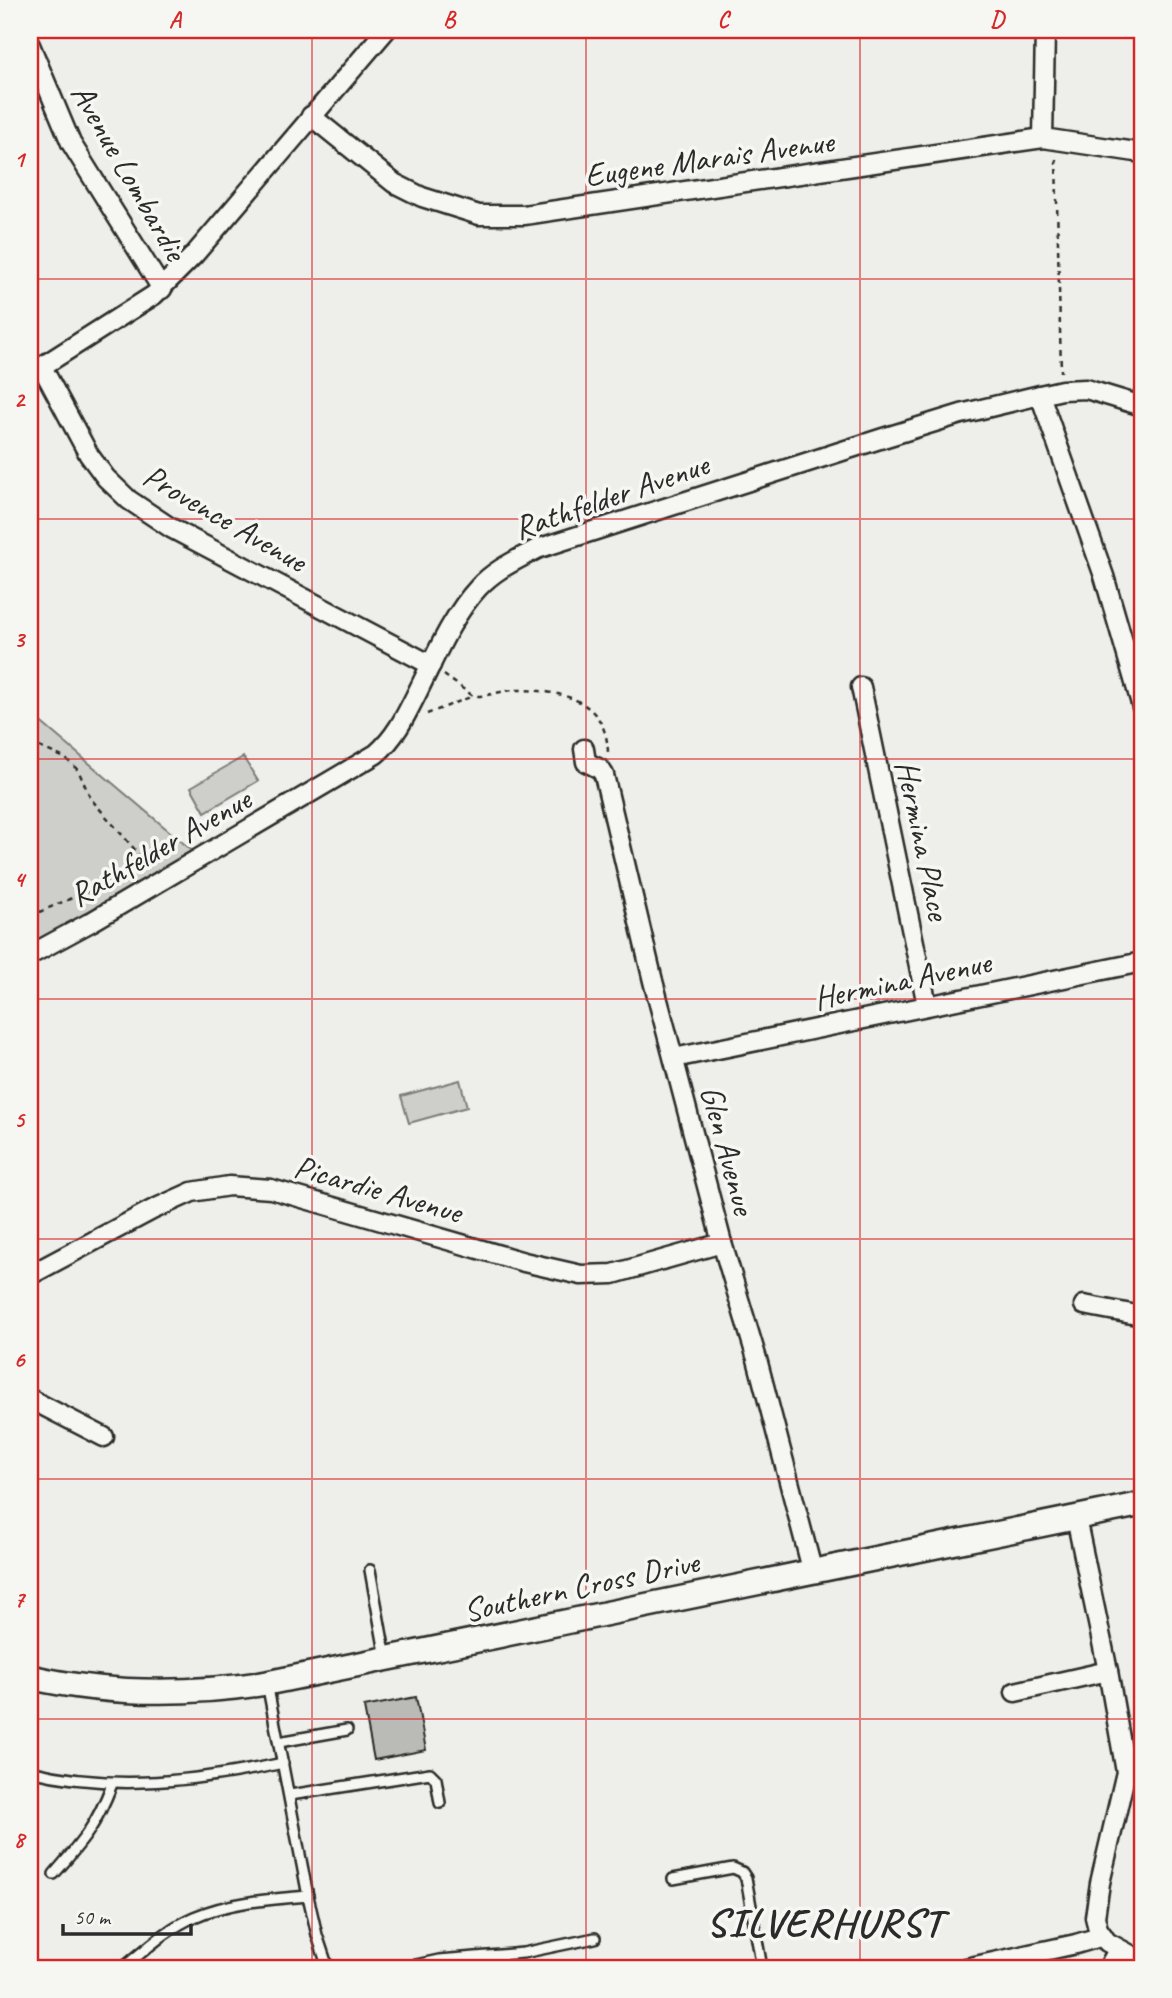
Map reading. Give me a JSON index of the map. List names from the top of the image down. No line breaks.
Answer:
{"streets":{"street":["Eugene Marais Avenue","Avenue Lombardie","Rathfelder Avenue","Provence Avenue","Hermina Place","Hermina Avenue","Glen Avenue","Picardie Avenue","Southern Cross Drive"]},"crossings":[["Rathfelder Avenue","Provence Avenue"],["Hermina Place","Hermina Avenue"],["Hermina Avenue","Glen Avenue"],["Glen Avenue","Picardie Avenue"],["Glen Avenue","Southern Cross Drive"]],"districts":["SILVERHURST"],"scale_bar":"50 m","grid":{"columns":["A","B","C","D"],"rows":["1","2","3","4","5","6","7","8"]}}
